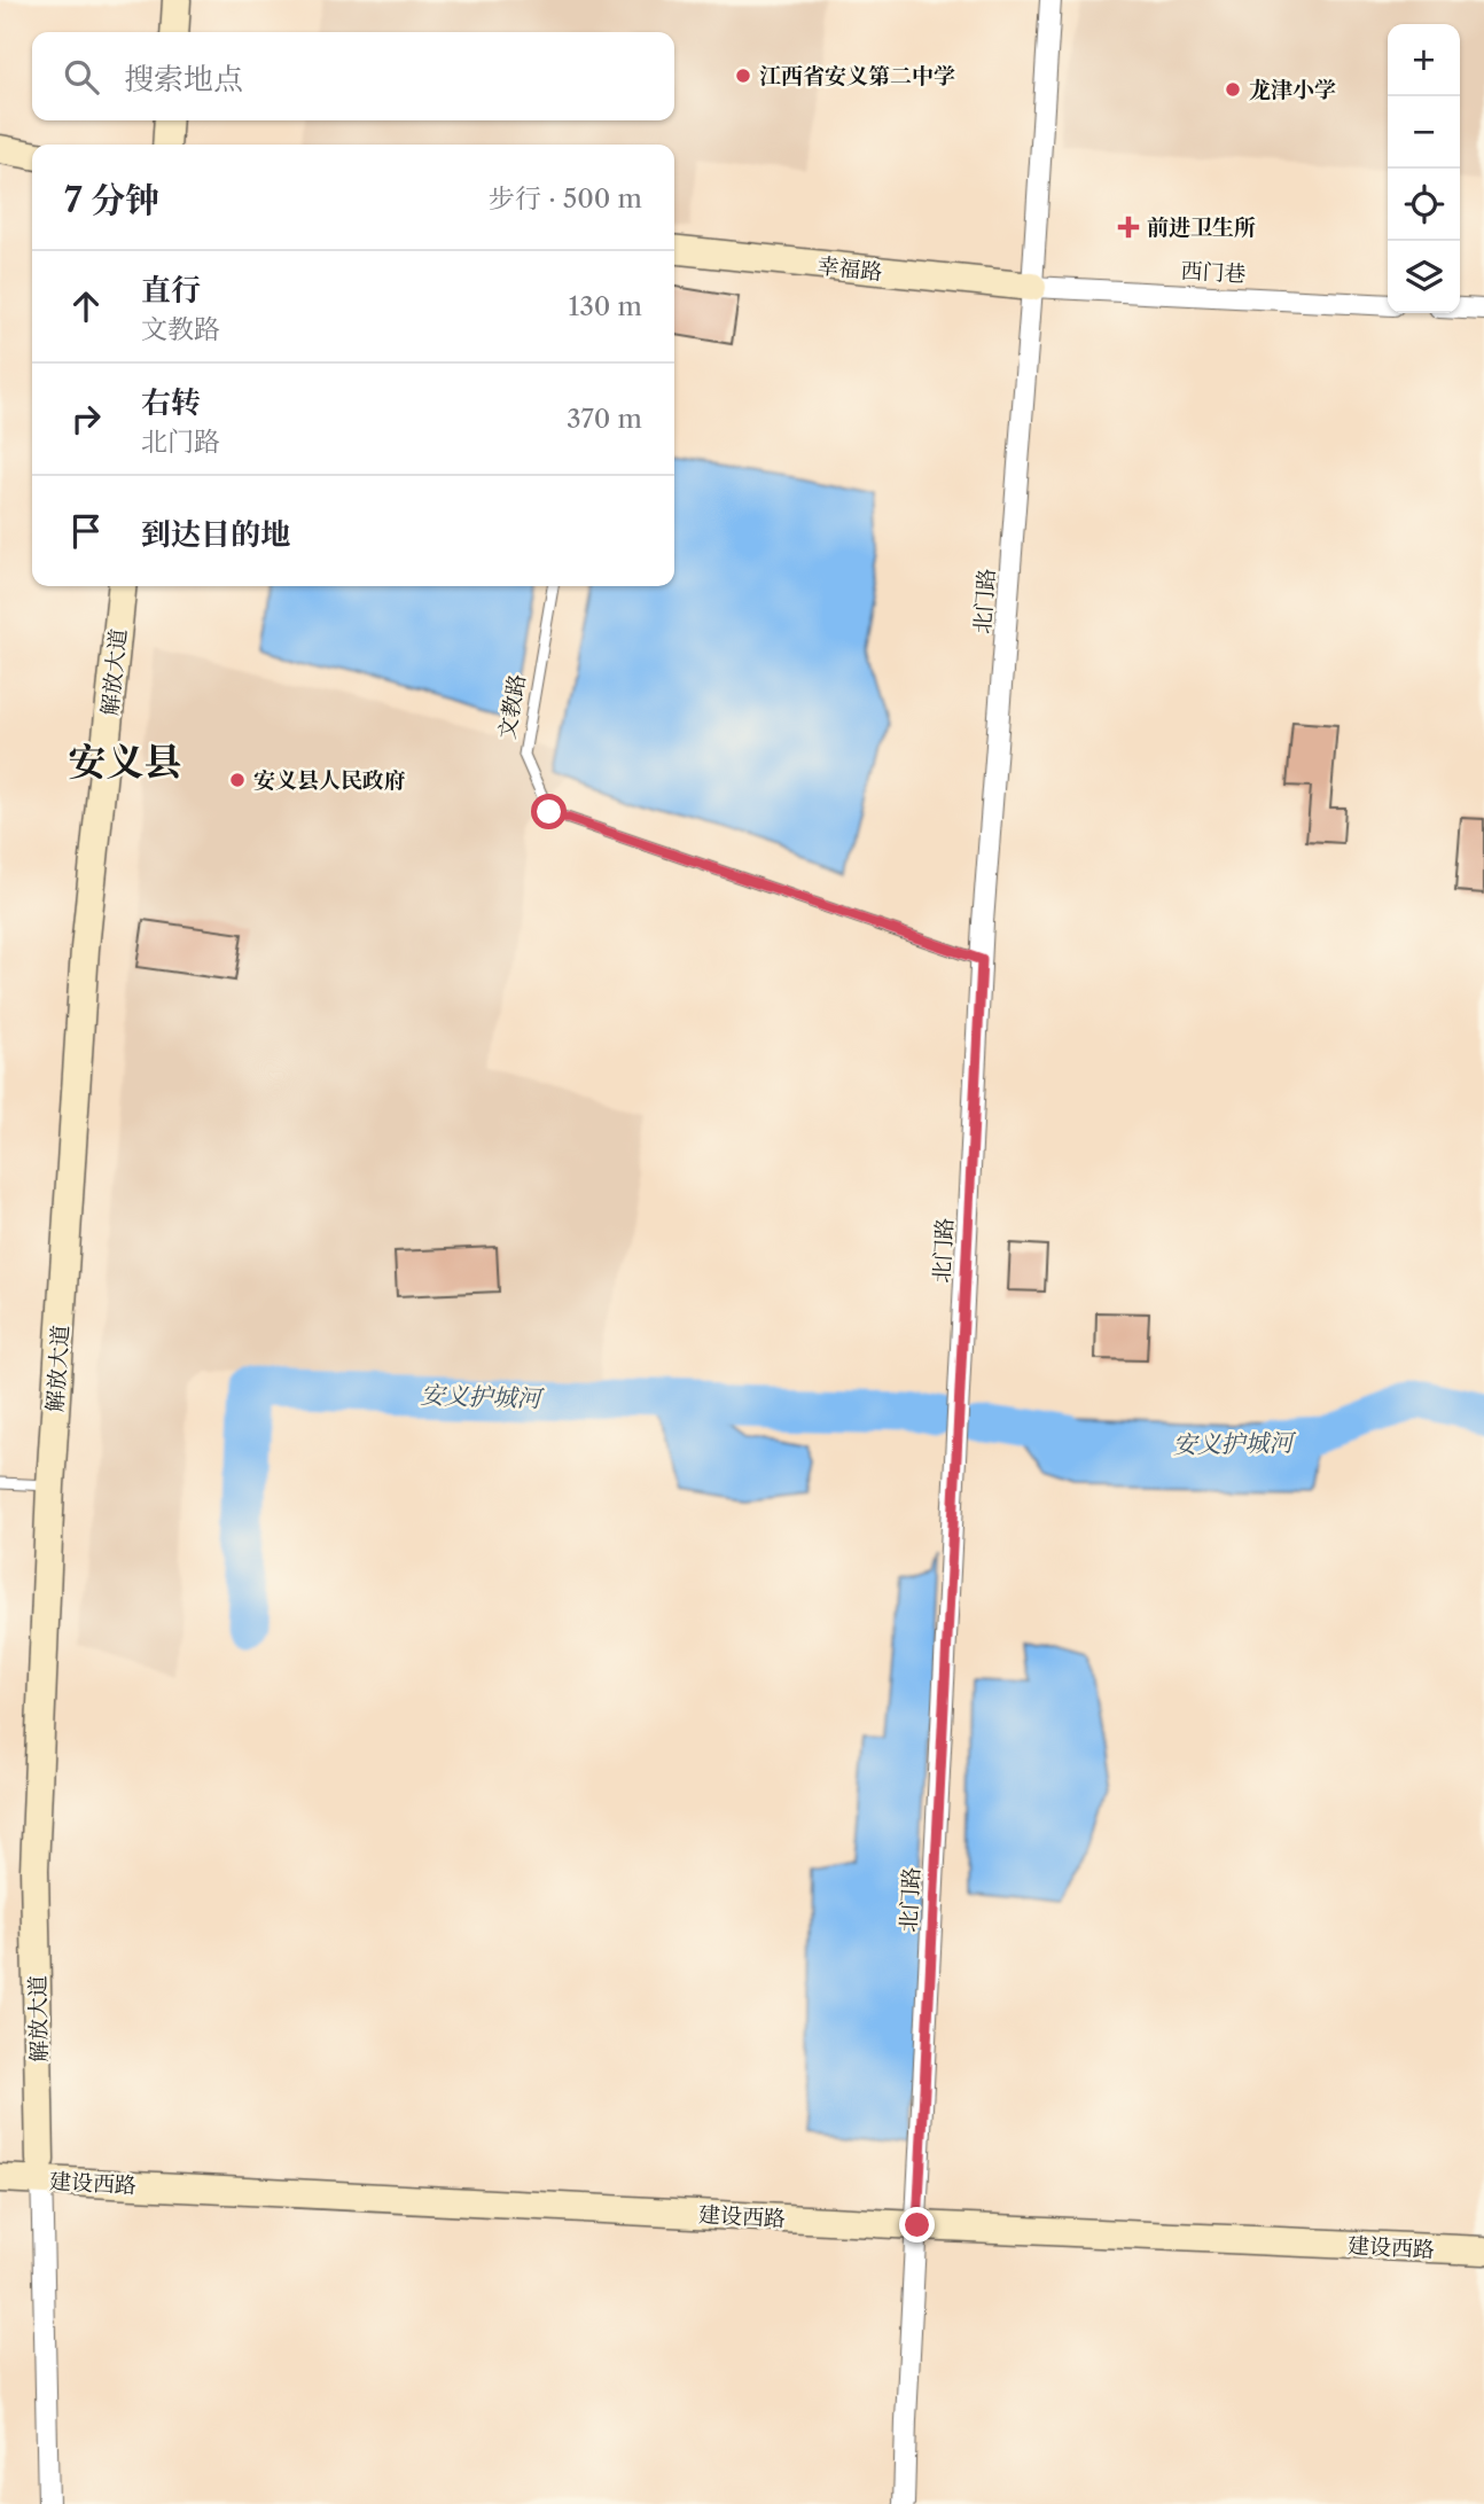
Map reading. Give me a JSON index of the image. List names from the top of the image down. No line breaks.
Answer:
{"streets":{"street":["幸福路","西门巷","北门路","解放大道","建设西路"],"lane":["文教路"]},"crossings":[["幸福路","西门巷"],["幸福路","北门路"],["西门巷","北门路"],["北门路","文教路"],["北门路","建设西路"],["解放大道","建设西路"]],"districts":["安义县"],"water":["安义护城河"],"places":{"other":["江西省安义第二中学","龙津小学","安义县人民政府"],"health":["前进卫生所"]},"page":{"map_buttons":["+","−"],"search":"搜索地点","heading":["7 分钟","步行 · 500 m"],"list":[["直行","文教路","130 m"],["右转","北门路","370 m"],"到达目的地"]}}
